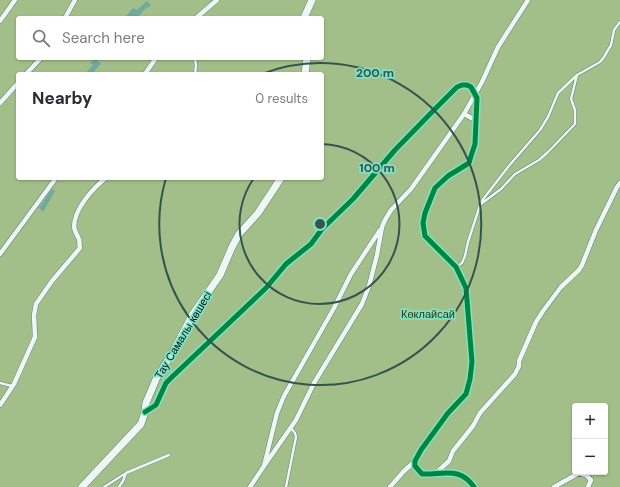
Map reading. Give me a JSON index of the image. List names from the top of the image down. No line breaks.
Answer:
{"streets":{"street":["Тау Самалы көшесі"]},"parks":["Көклайсай"],"page":{"search":"Search here","heading":["Nearby","0 results"],"map_buttons":["+","−"]},"rings":["200 m","100 m"]}
